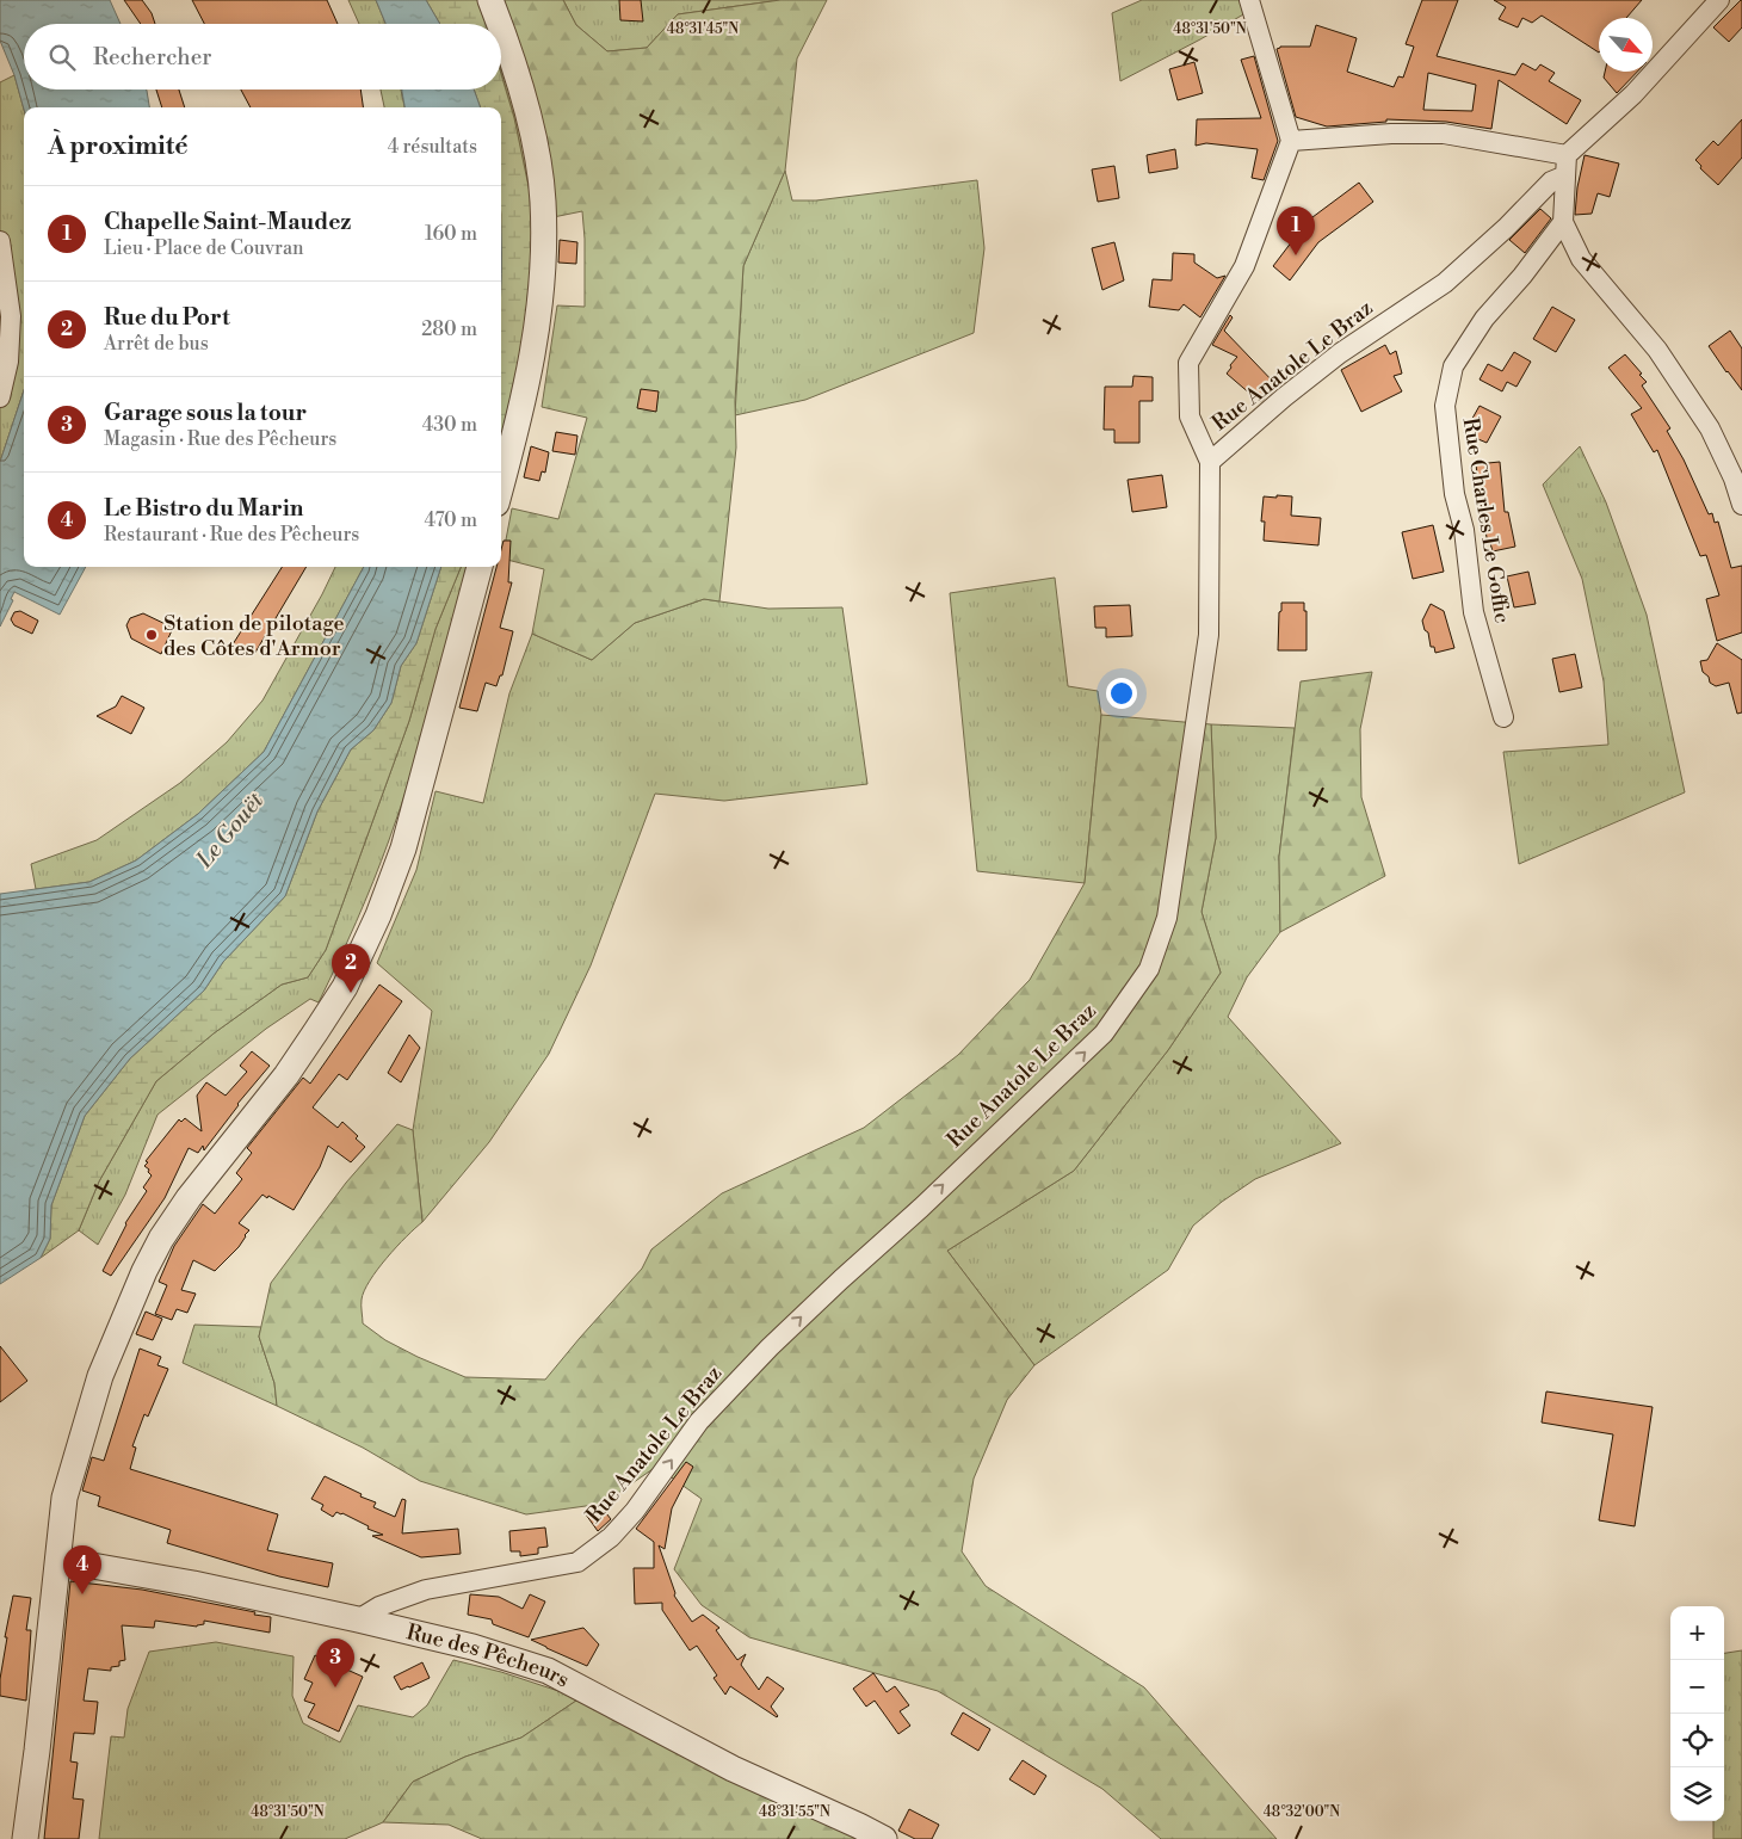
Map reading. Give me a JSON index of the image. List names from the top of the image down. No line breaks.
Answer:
{"streets":{"street":["Rue Anatole Le Braz","Rue Charles Le Goffic","Rue des Pêcheurs"]},"crossings":[["Rue Anatole Le Braz","Rue des Pêcheurs"]],"one_way":["Rue Anatole Le Braz"],"water":["Le Gouët"],"places":["Station de pilotage des Côtes d'Armor"],"north":"bottom right","page":{"search":"Rechercher","heading":["À proximité","4 résultats"],"list":[{"mark":"1","name":"Chapelle Saint-Maudez","note":"Lieu · Place de Couvran","value":"160 m"},{"mark":"2","name":"Rue du Port","note":"Arrêt de bus","value":"280 m"},{"mark":"3","name":"Garage sous la tour","note":"Magasin · Rue des Pêcheurs","value":"430 m"},{"mark":"4","name":"Le Bistro du Marin","note":"Restaurant · Rue des Pêcheurs","value":"470 m"}],"pins":["1","2","4","3"],"map_buttons":["+","−"]},"coordinates":["48°31'45\"N","48°31'50\"N","48°31'55\"N","48°32'00\"N"]}
